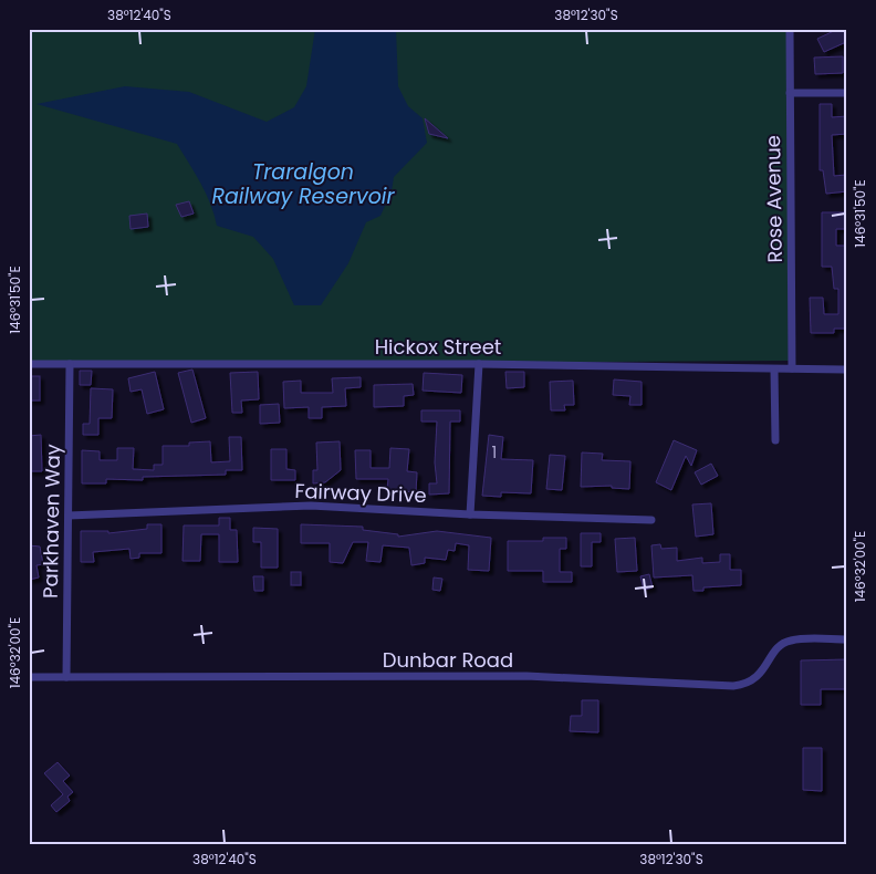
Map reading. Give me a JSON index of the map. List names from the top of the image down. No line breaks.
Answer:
{"streets":{"street":["Rose Avenue","Hickox Street","Fairway Drive","Parkhaven Way","Dunbar Road"]},"crossings":[["Rose Avenue","Hickox Street"],["Hickox Street","Parkhaven Way"],["Fairway Drive","Parkhaven Way"],["Parkhaven Way","Dunbar Road"]],"water":["Traralgon Railway Reservoir"],"house_numbers":["1"],"coordinates":["38°12'40\"S","38°12'30\"S","146°31'50\"E","146°32'00\"E"]}
